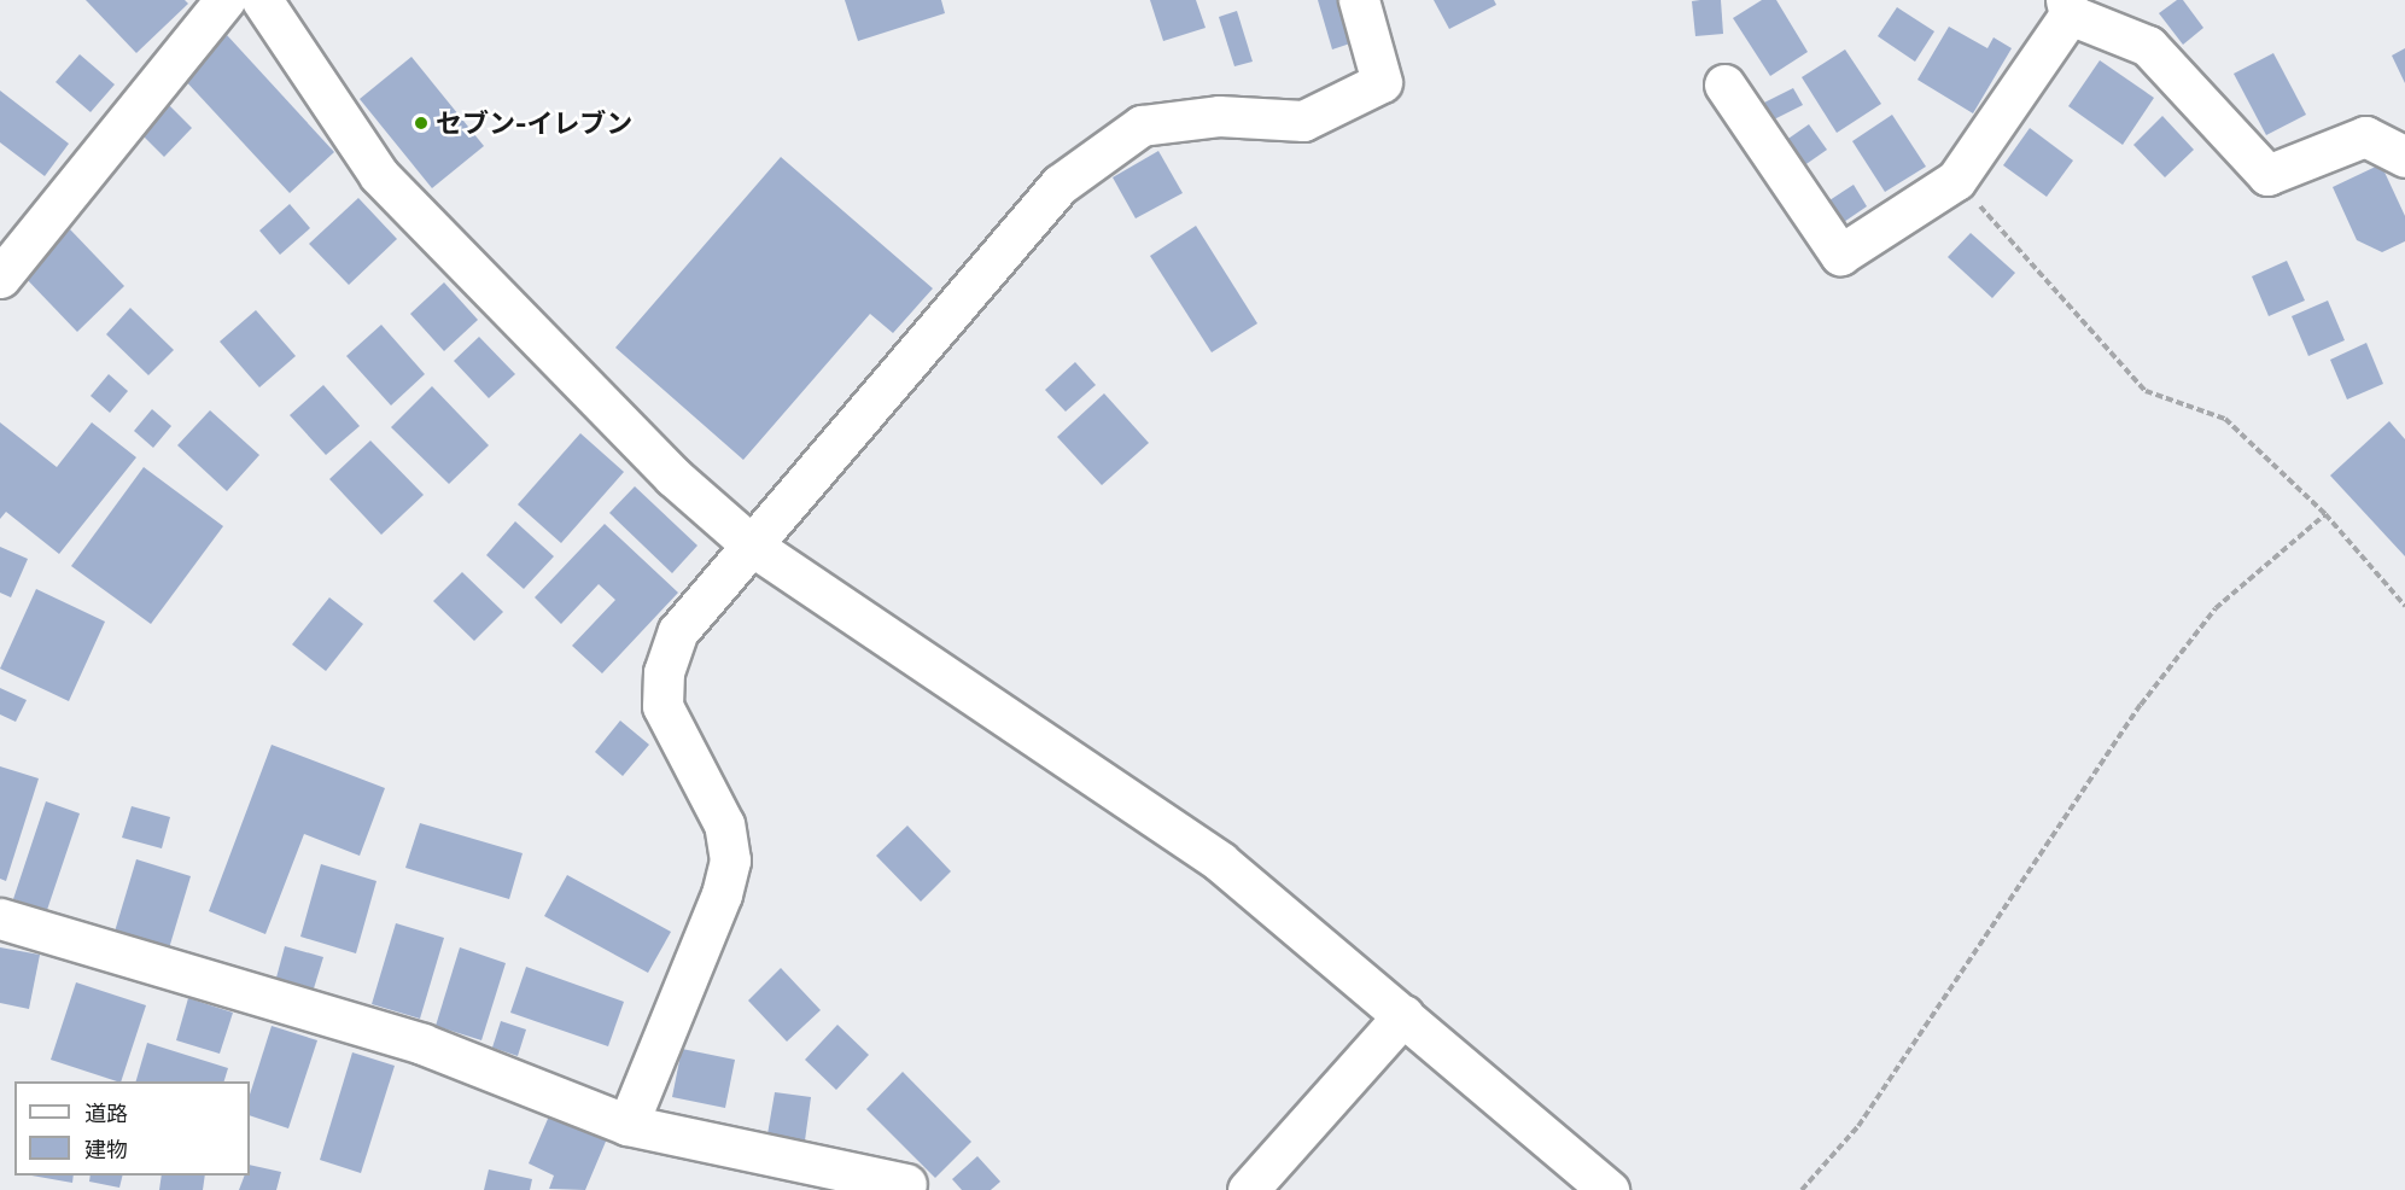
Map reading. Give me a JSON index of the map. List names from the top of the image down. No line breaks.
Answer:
{"places":["セブン-イレブン"],"legend":["道路","建物"]}
